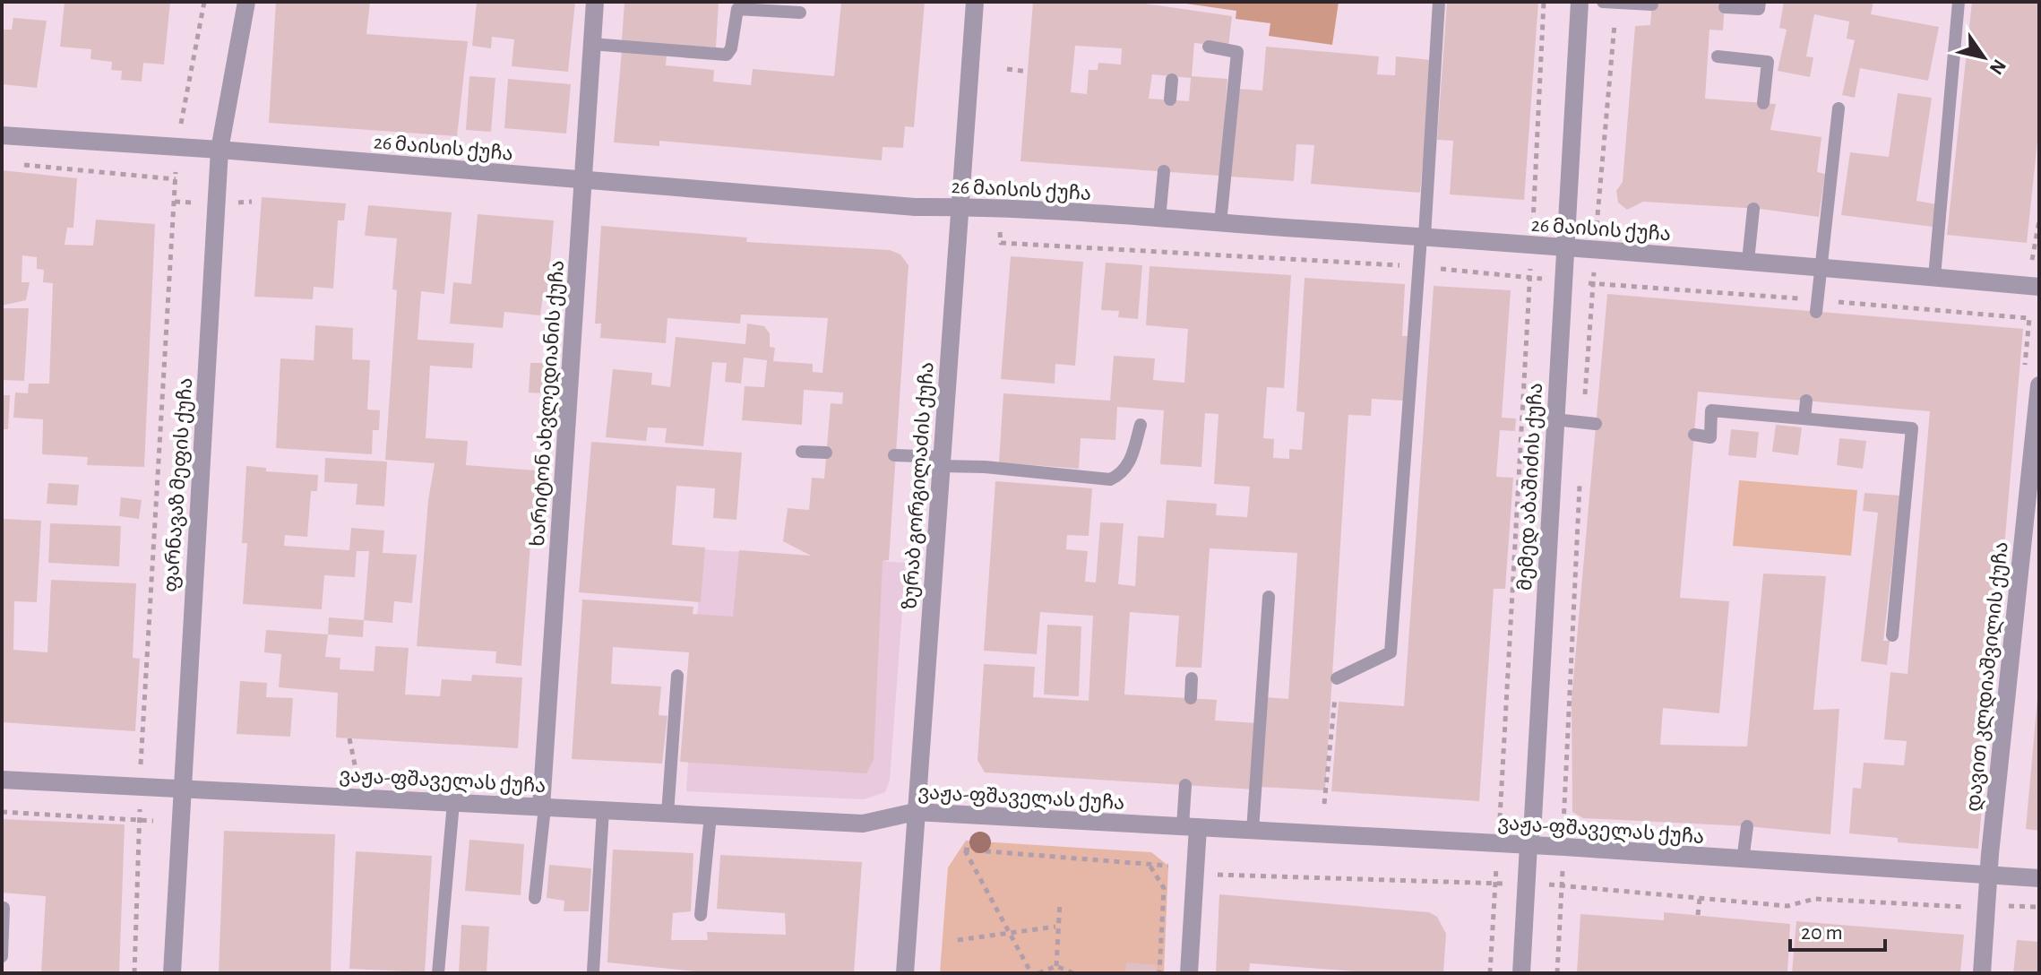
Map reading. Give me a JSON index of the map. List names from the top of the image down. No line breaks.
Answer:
{"streets":{"street":["26 მაისის ქუჩა","ხარიტონ ახვლედიანის ქუჩა","ფარნავაზ მეფის ქუჩა","ზურაბ გორგილაძის ქუჩა","მემედ აბაშიძის ქუჩა","დავით კლდიაშვილის ქუჩა","ვაჟა-ფშაველას ქუჩა"]},"crossings":[["26 მაისის ქუჩა","ხარიტონ ახვლედიანის ქუჩა"],["26 მაისის ქუჩა","ფარნავაზ მეფის ქუჩა"],["26 მაისის ქუჩა","ზურაბ გორგილაძის ქუჩა"],["26 მაისის ქუჩა","მემედ აბაშიძის ქუჩა"],["ხარიტონ ახვლედიანის ქუჩა","ვაჟა-ფშაველას ქუჩა"],["ფარნავაზ მეფის ქუჩა","ვაჟა-ფშაველას ქუჩა"],["ზურაბ გორგილაძის ქუჩა","ვაჟა-ფშაველას ქუჩა"],["მემედ აბაშიძის ქუჩა","ვაჟა-ფშაველას ქუჩა"],["დავით კლდიაშვილის ქუჩა","ვაჟა-ფშაველას ქუჩა"]],"scale_bar":"20 m","north":"bottom right"}
